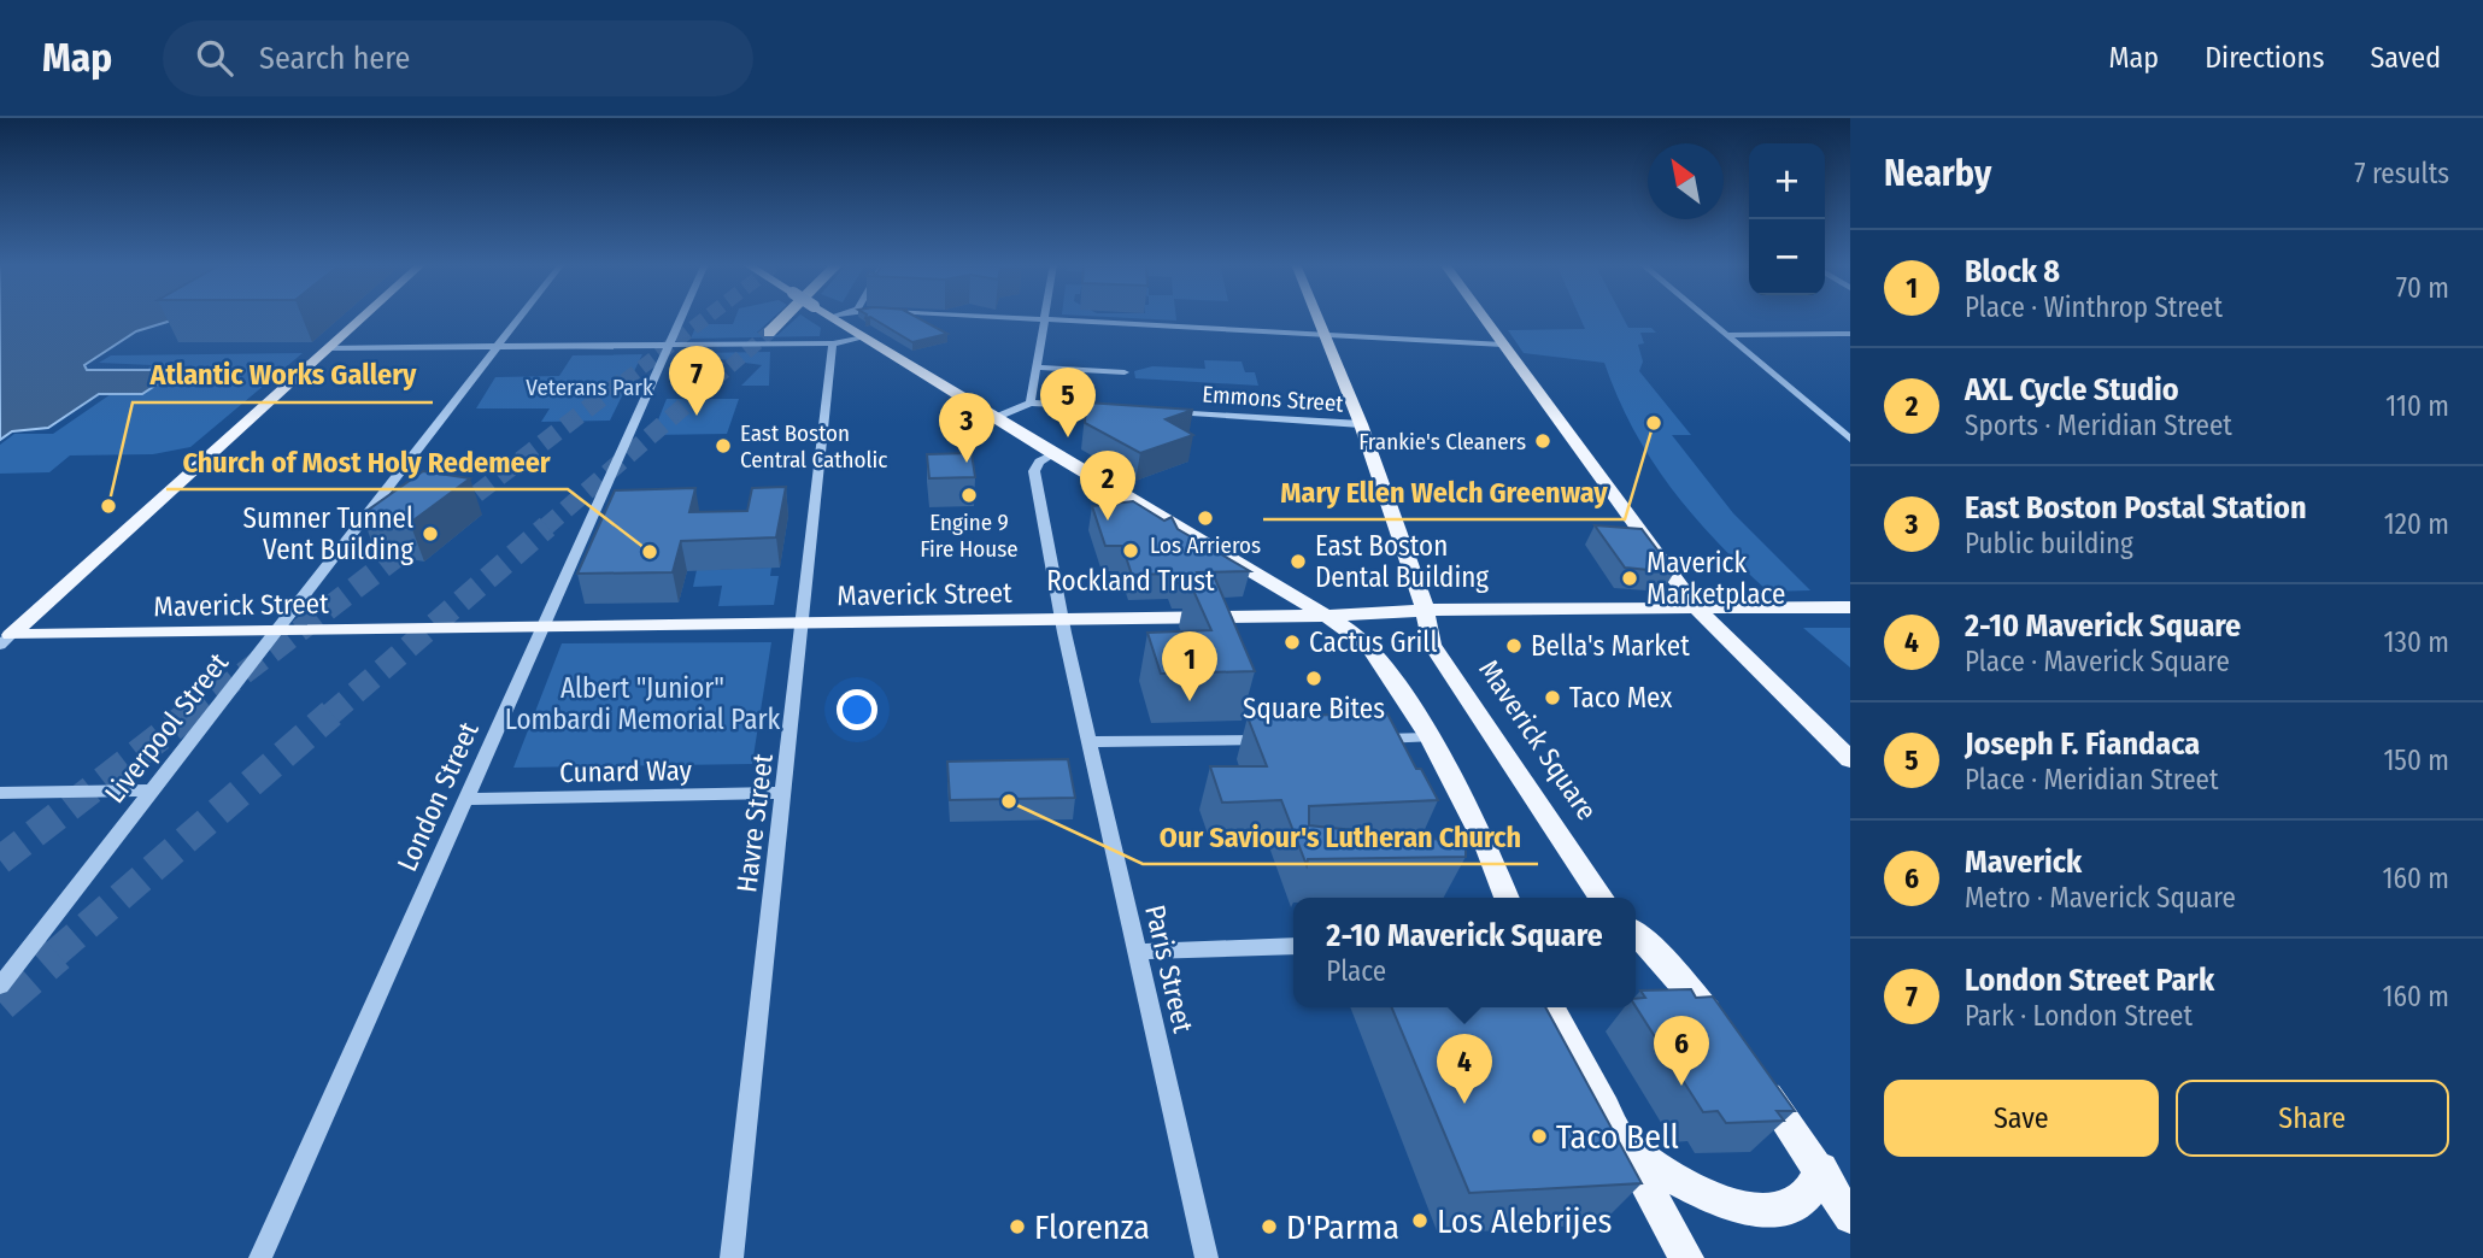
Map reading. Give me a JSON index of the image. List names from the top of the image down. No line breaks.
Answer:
{"streets":{"main road":["Maverick Street","Maverick Square"],"street":["Emmons Street","Liverpool Street","Cunard Way","London Street","Havre Street","Paris Street"]},"crossings":[["Emmons Street","Maverick Square"],["Maverick Street","Liverpool Street"],["Maverick Street","Maverick Square"],["Maverick Street","London Street"],["Maverick Street","Havre Street"],["Maverick Street","Paris Street"],["Cunard Way","London Street"],["Cunard Way","Havre Street"]],"parks":["Veterans Park","Albert \"Junior\" Lombardi Memorial Park"],"places":["Mary Ellen Welch Greenway","Frankie's Cleaners","East Boston Central Catholic","Engine 9 Fire House","Atlantic Works Gallery","Los Arrieros","Sumner Tunnel Vent Building","Rockland Trust","Church of Most Holy Redemeer","East Boston Dental Building","Maverick Marketplace","Cactus Grill","Bella's Market","Square Bites","Taco Mex","Our Saviour's Lutheran Church","Taco Bell","Los Alebrijes","Florenza","D'Parma"],"north":"top left","page":{"header":"Map","search":"Search here","nav":["Map","Directions","Saved"],"heading":["Nearby","7 results"],"map_buttons":["+","−"],"list":[{"mark":"1","name":"Block 8","note":"Place · Winthrop Street","value":"70 m"},{"mark":"2","name":"AXL Cycle Studio","note":"Sports · Meridian Street","value":"110 m"},{"mark":"3","name":"East Boston Postal Station","note":"Public building","value":"120 m"},{"mark":"4","name":"2-10 Maverick Square","note":"Place · Maverick Square","value":"130 m"},{"mark":"5","name":"Joseph F. Fiandaca","note":"Place · Meridian Street","value":"150 m"},{"mark":"6","name":"Maverick","note":"Metro · Maverick Square","value":"160 m"},{"mark":"7","name":"London Street Park","note":"Park · London Street","value":"160 m"}],"pins":["7","5","3","2","1","6","4"],"popup":["2-10 Maverick Square","Place"],"buttons":["Save","Share"]}}
